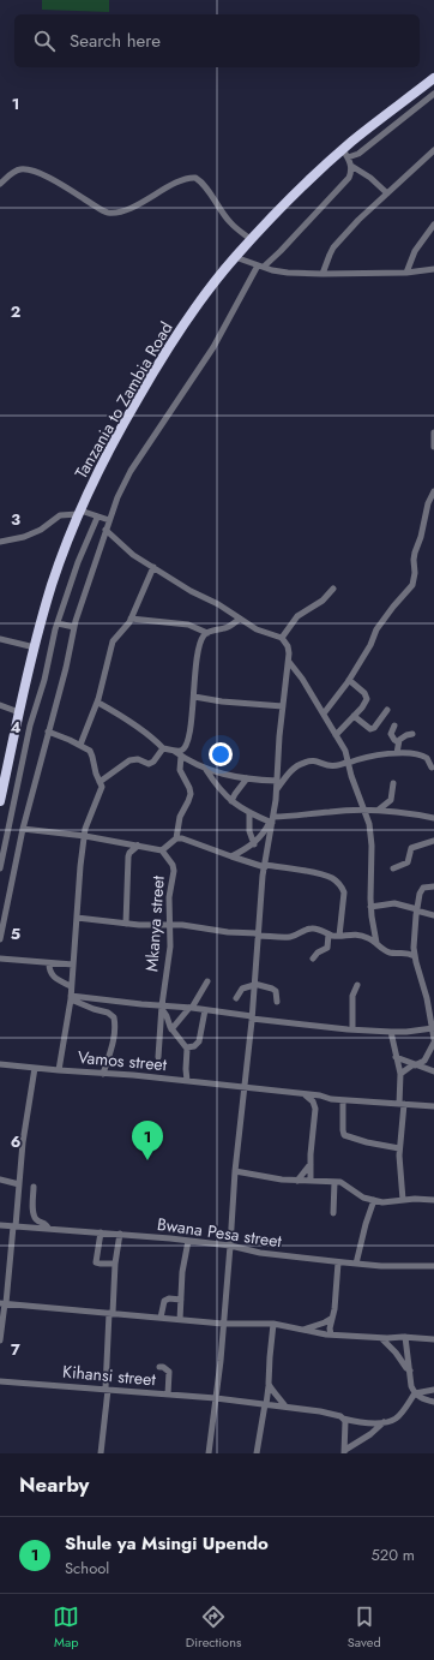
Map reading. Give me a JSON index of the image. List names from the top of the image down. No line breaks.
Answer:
{"streets":{"highway":["Tanzania to Zambia Road"],"street":["Mkanya street","Vamos street","Bwana Pesa street","Kihansi street"]},"page":{"search":"Search here","pins":"1","heading":"Nearby","list":[{"mark":"1","name":"Shule ya Msingi Upendo","note":"School","value":"520 m"}],"nav":["Map","Directions","Saved"]},"grid":{"rows":["1","2","3","4","5","6","7"]}}
